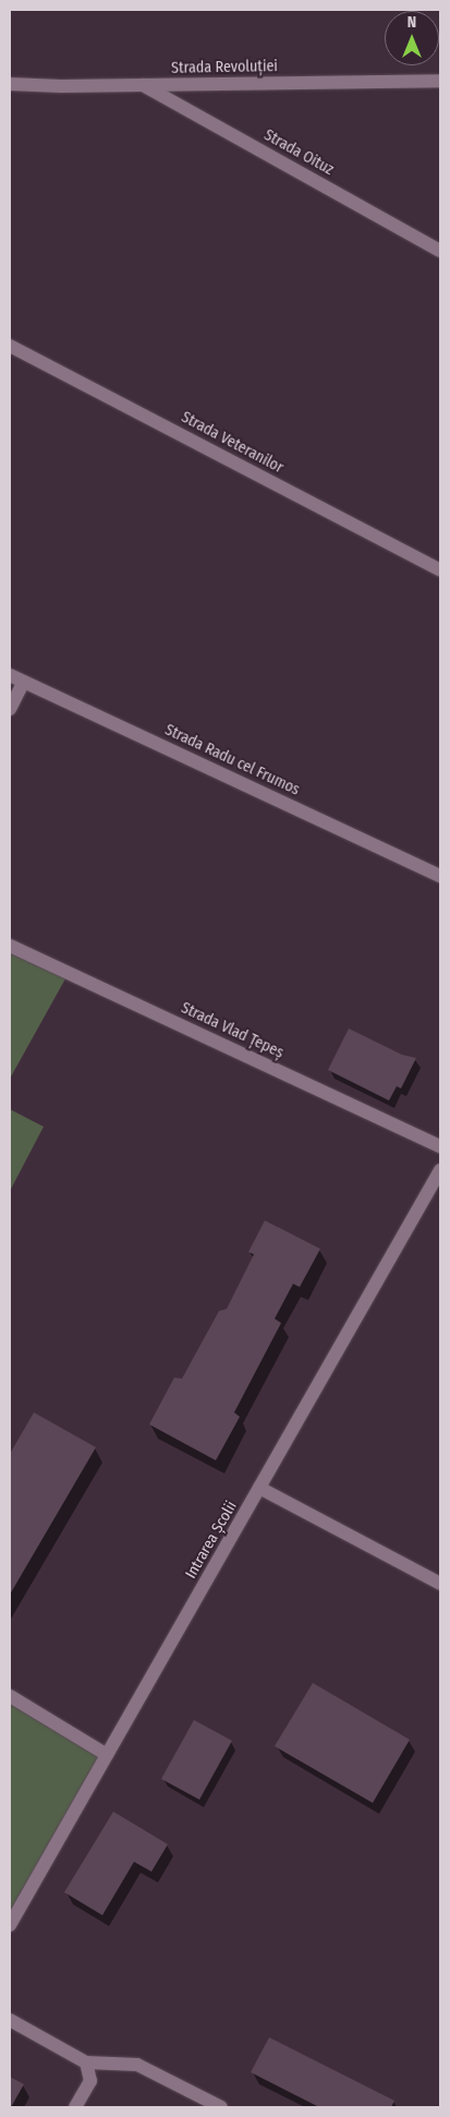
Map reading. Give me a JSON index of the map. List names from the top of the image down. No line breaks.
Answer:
{"streets":{"street":["Strada Revoluției","Strada Oituz","Strada Veteranilor","Strada Radu cel Frumos","Strada Vlad Țepeș","Intrarea Școlii"]},"crossings":[["Strada Revoluției","Strada Oituz"]],"north":"top"}
